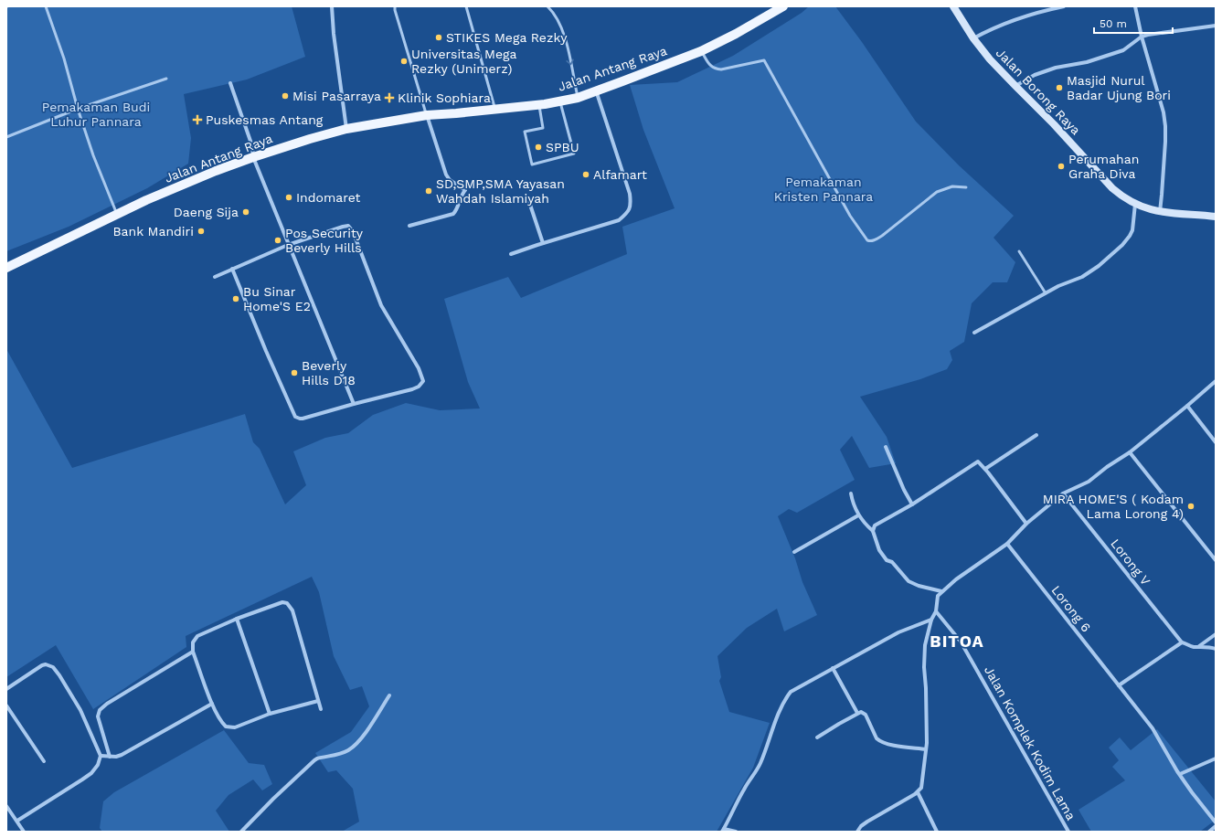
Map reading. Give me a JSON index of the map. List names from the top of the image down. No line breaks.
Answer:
{"streets":{"main road":["Jalan Antang Raya","Jalan Borong Raya"],"street":["Lorong V","Lorong 6","Jalan Komplek Kodim Lama"]},"districts":["BITOA"],"parks":["Pemakaman Budi Luhur Pannara","Pemakaman Kristen Pannara"],"places":{"other":["STIKES Mega Rezky","Universitas Mega Rezky (Unimerz)","Masjid Nurul Badar Ujung Bori","Misi Pasarraya","SPBU","Perumahan Graha Diva","Alfamart","SD,SMP,SMA Yayasan Wahdah Islamiyah","Indomaret","Daeng Sija","Bank Mandiri","Pos Security Beverly Hills","Bu Sinar Home'S E2","Beverly Hills D18","MIRA HOME'S ( Kodam Lama Lorong 4)"],"health":["Klinik Sophiara","Puskesmas Antang"]},"scale_bar":"50 m"}
